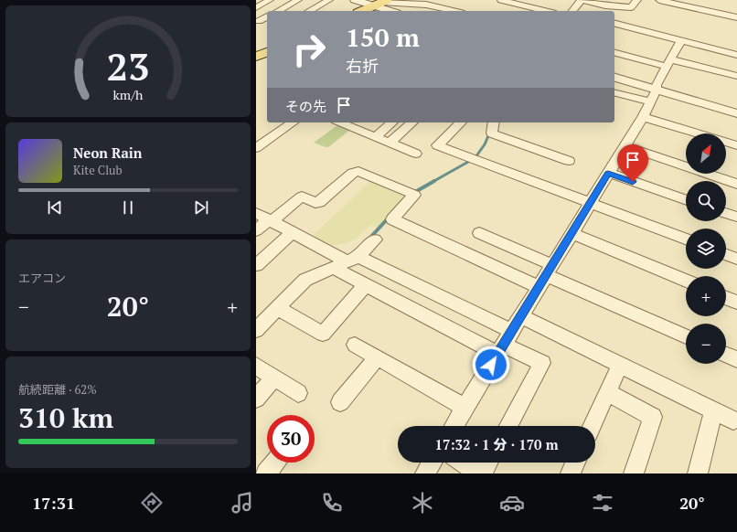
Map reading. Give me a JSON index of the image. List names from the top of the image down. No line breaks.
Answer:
{"north":"top right","page":{"turn":["150 m","右折"],"then":"その先","map_buttons":["+","−"],"song":["Neon Rain","Kite Club"],"tile":["エアコン",["航続距離 · 62%","310 km"]],"heat":["−","20°","+"],"limit":"30","trip":"17:32 · 1 分 · 170 m","tabs":["17:31","20°"],"gauge":["23","km/h"]}}
